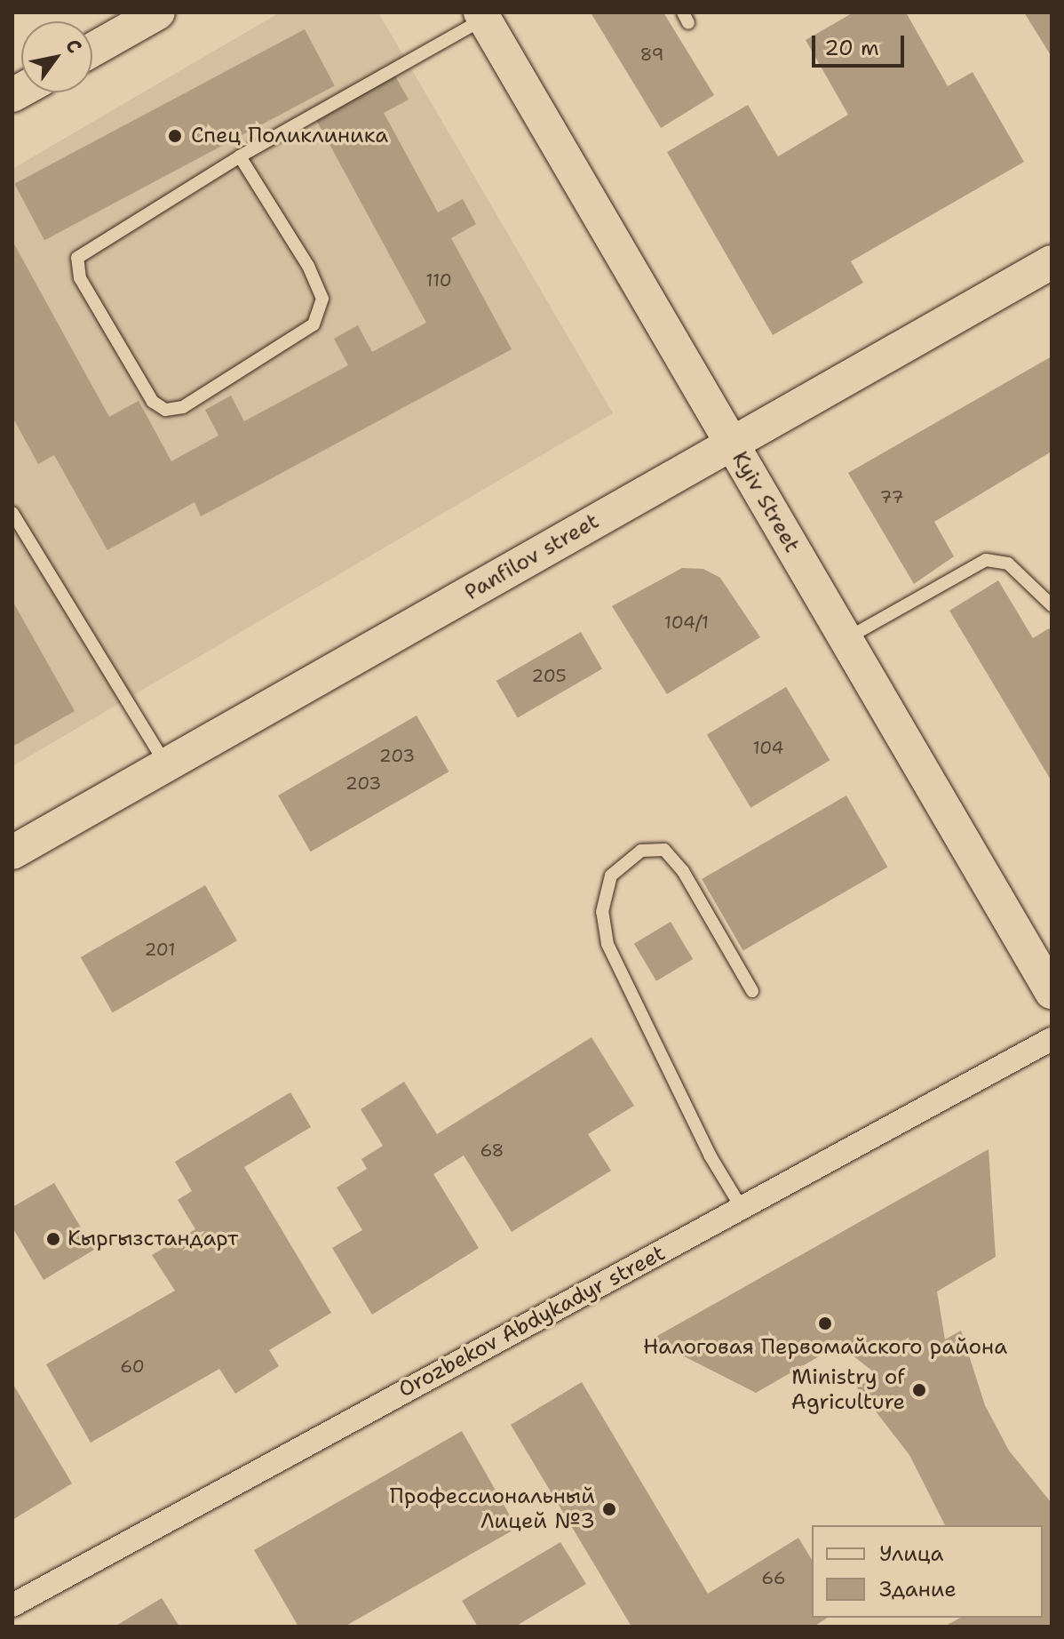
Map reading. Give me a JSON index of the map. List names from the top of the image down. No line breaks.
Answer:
{"streets":{"street":["Kyiv Street","Panfilov street","Orozbekov Abdykadyr street"]},"crossings":[["Kyiv Street","Panfilov street"]],"places":["Спец Поликлиника","Кыргызстандарт","Налоговая Первомайского района","Ministry of Agriculture","Профессиональный Лицей №3"],"house_numbers":["89","110","77","104/1","205","104","203","203","201","68","60","66"],"legend":["Улица","Здание"],"scale_bar":"20 m","north":"top right"}
